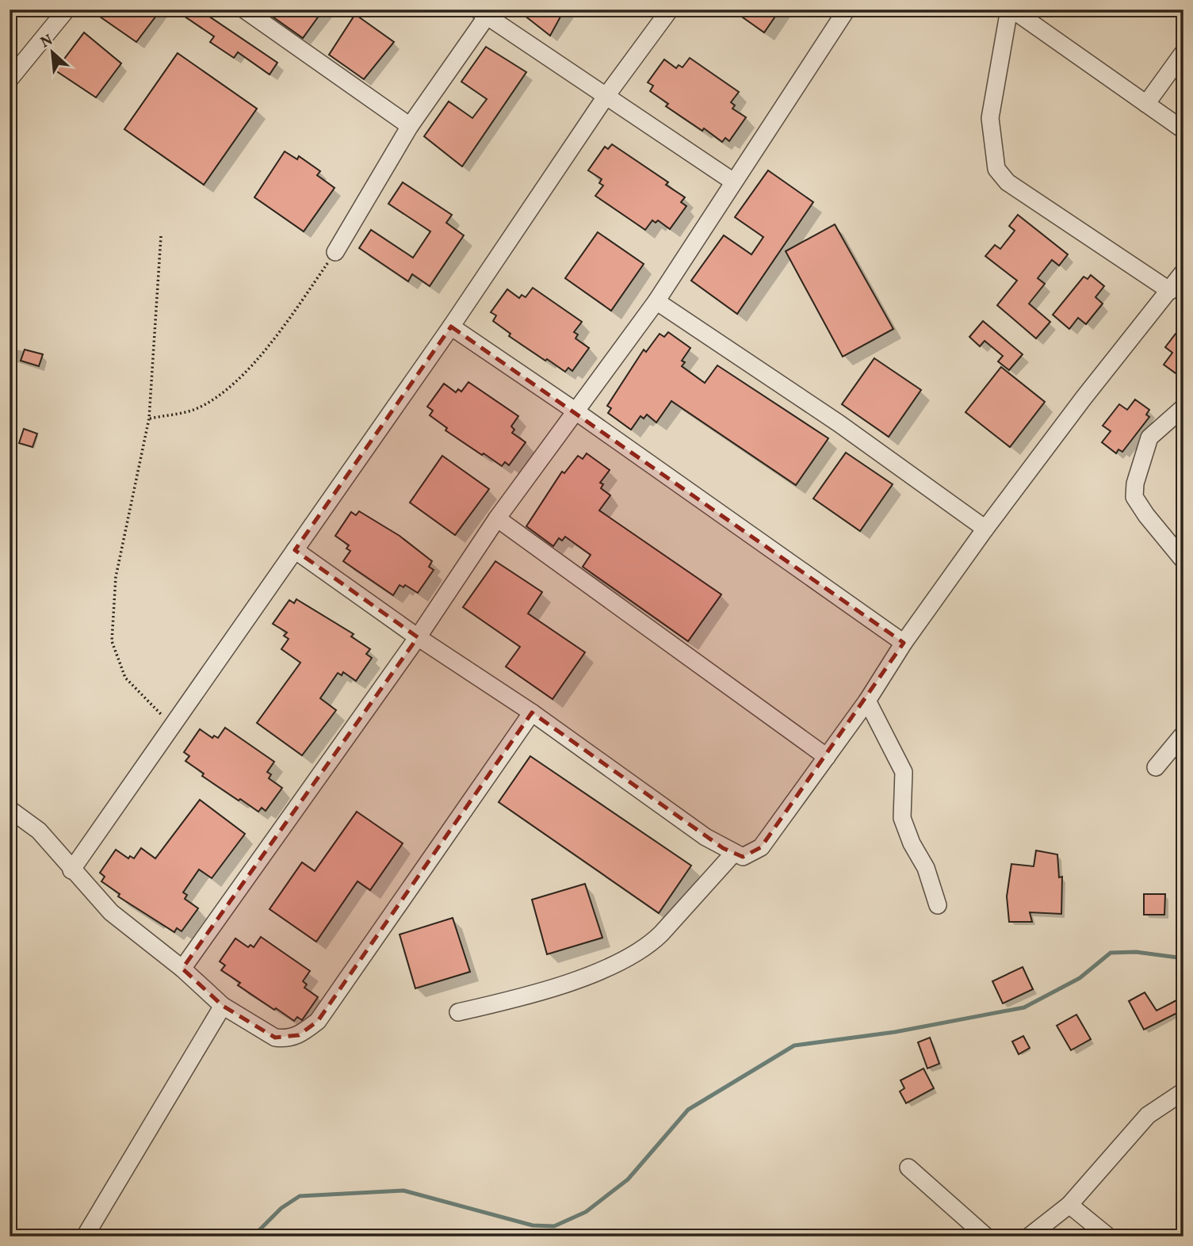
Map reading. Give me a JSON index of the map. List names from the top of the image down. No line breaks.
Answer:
{"north":"top left"}
